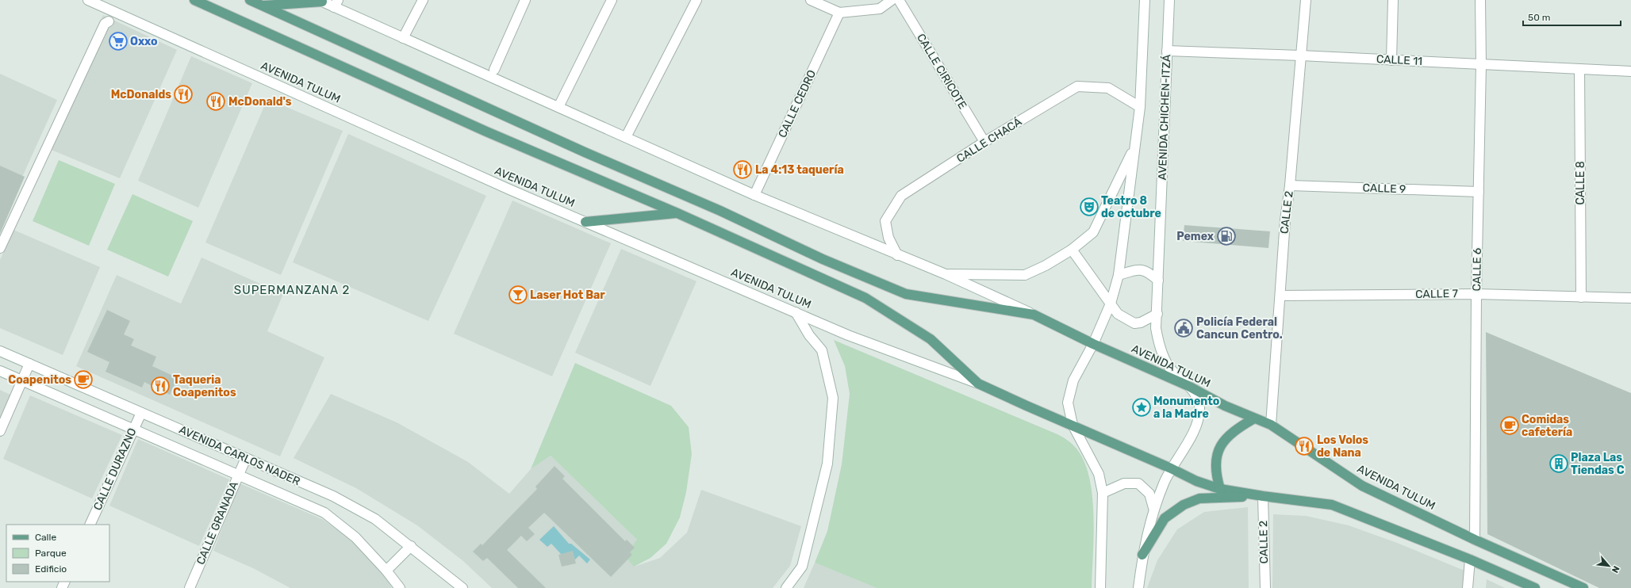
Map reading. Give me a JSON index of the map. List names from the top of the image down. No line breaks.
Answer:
{"streets":{"main road":["AVENIDA TULUM"],"street":["CALLE 11","CALLE CIRICOTE","CALLE CEDRO","AVENIDA CHICHEN-ITZÁ","CALLE CHACÁ","CALLE 8","CALLE 9","CALLE 2","CALLE 6","CALLE 7","AVENIDA CARLOS NADER","CALLE DURAZNO","CALLE GRANADA"]},"crossings":[["CALLE 11","AVENIDA CHICHEN-ITZÁ"],["CALLE 11","CALLE 8"],["CALLE 11","CALLE 2"],["CALLE 11","CALLE 6"],["CALLE CIRICOTE","CALLE CHACÁ"],["AVENIDA TULUM","CALLE CEDRO"],["AVENIDA TULUM","AVENIDA CHICHEN-ITZÁ"],["AVENIDA TULUM","CALLE CHACÁ"],["AVENIDA TULUM","CALLE 2"],["AVENIDA TULUM","CALLE 6"],["CALLE 8","CALLE 7"],["CALLE 9","CALLE 2"],["CALLE 9","CALLE 6"],["CALLE 2","CALLE 7"],["CALLE 6","CALLE 7"],["AVENIDA CARLOS NADER","CALLE DURAZNO"],["AVENIDA CARLOS NADER","CALLE GRANADA"]],"districts":["SUPERMANZANA 2"],"places":{"supermarket":["Oxxo"],"restaurant":["McDonalds","McDonald's","La 4:13 taquería","Taqueria Coapenitos","Los Volos de Nana"],"theatre":["Teatro 8 de octubre"],"fuel station":["Pemex"],"bar":["Laser Hot Bar"],"public building":["Policía Federal Cancun Centro."],"cafe":["Coapenitos","Comidas cafetería"],"place":["Monumento a la Madre"],"building":["Plaza Las Tiendas C"]},"legend":["Calle","Parque","Edificio"],"scale_bar":"50 m","north":"bottom right"}
